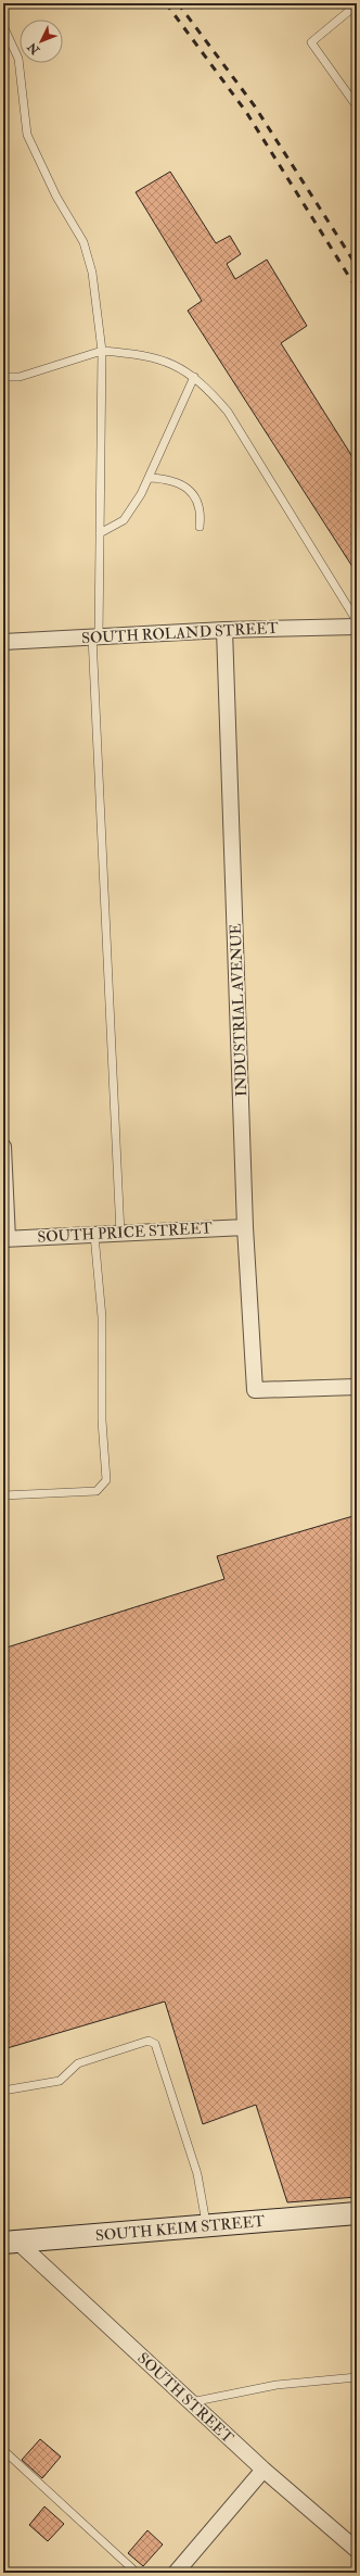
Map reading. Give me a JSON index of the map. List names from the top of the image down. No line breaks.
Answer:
{"streets":{"street":["SOUTH ROLAND STREET","INDUSTRIAL AVENUE","SOUTH PRICE STREET","SOUTH KEIM STREET","SOUTH STREET"]},"crossings":[["SOUTH ROLAND STREET","INDUSTRIAL AVENUE"],["INDUSTRIAL AVENUE","SOUTH PRICE STREET"],["SOUTH KEIM STREET","SOUTH STREET"]],"north":"bottom left"}
